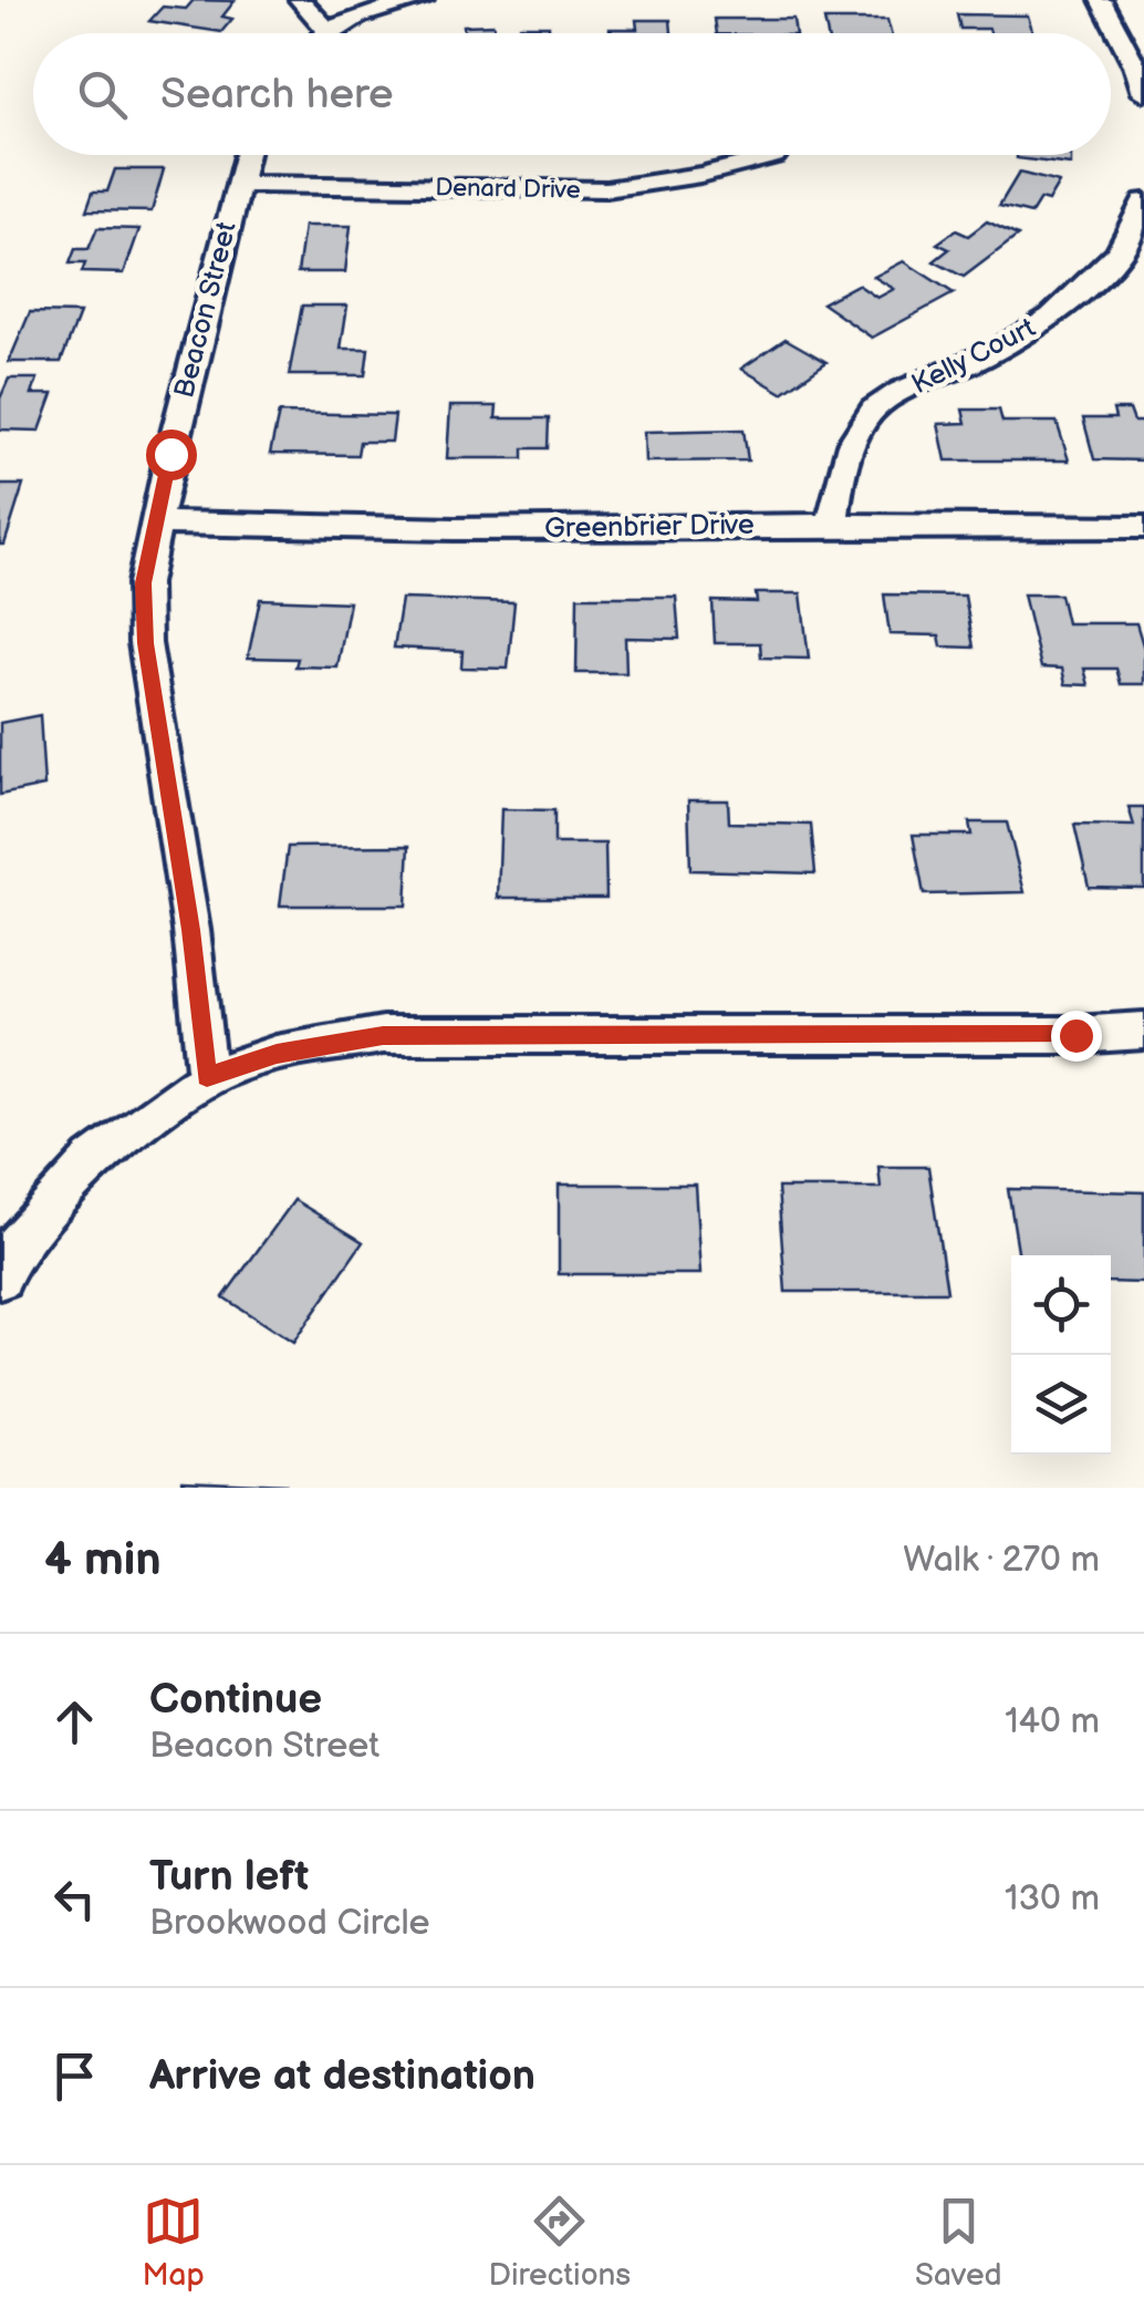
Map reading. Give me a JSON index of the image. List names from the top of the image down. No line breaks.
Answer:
{"streets":{"street":["Denard Drive","Beacon Street","Kelly Court","Greenbrier Drive"]},"crossings":[["Denard Drive","Beacon Street"],["Beacon Street","Greenbrier Drive"],["Kelly Court","Greenbrier Drive"]],"page":{"search":"Search here","heading":["4 min","Walk · 270 m"],"list":[["Continue","Beacon Street","140 m"],["Turn left","Brookwood Circle","130 m"],"Arrive at destination"],"nav":["Map","Directions","Saved"]}}
